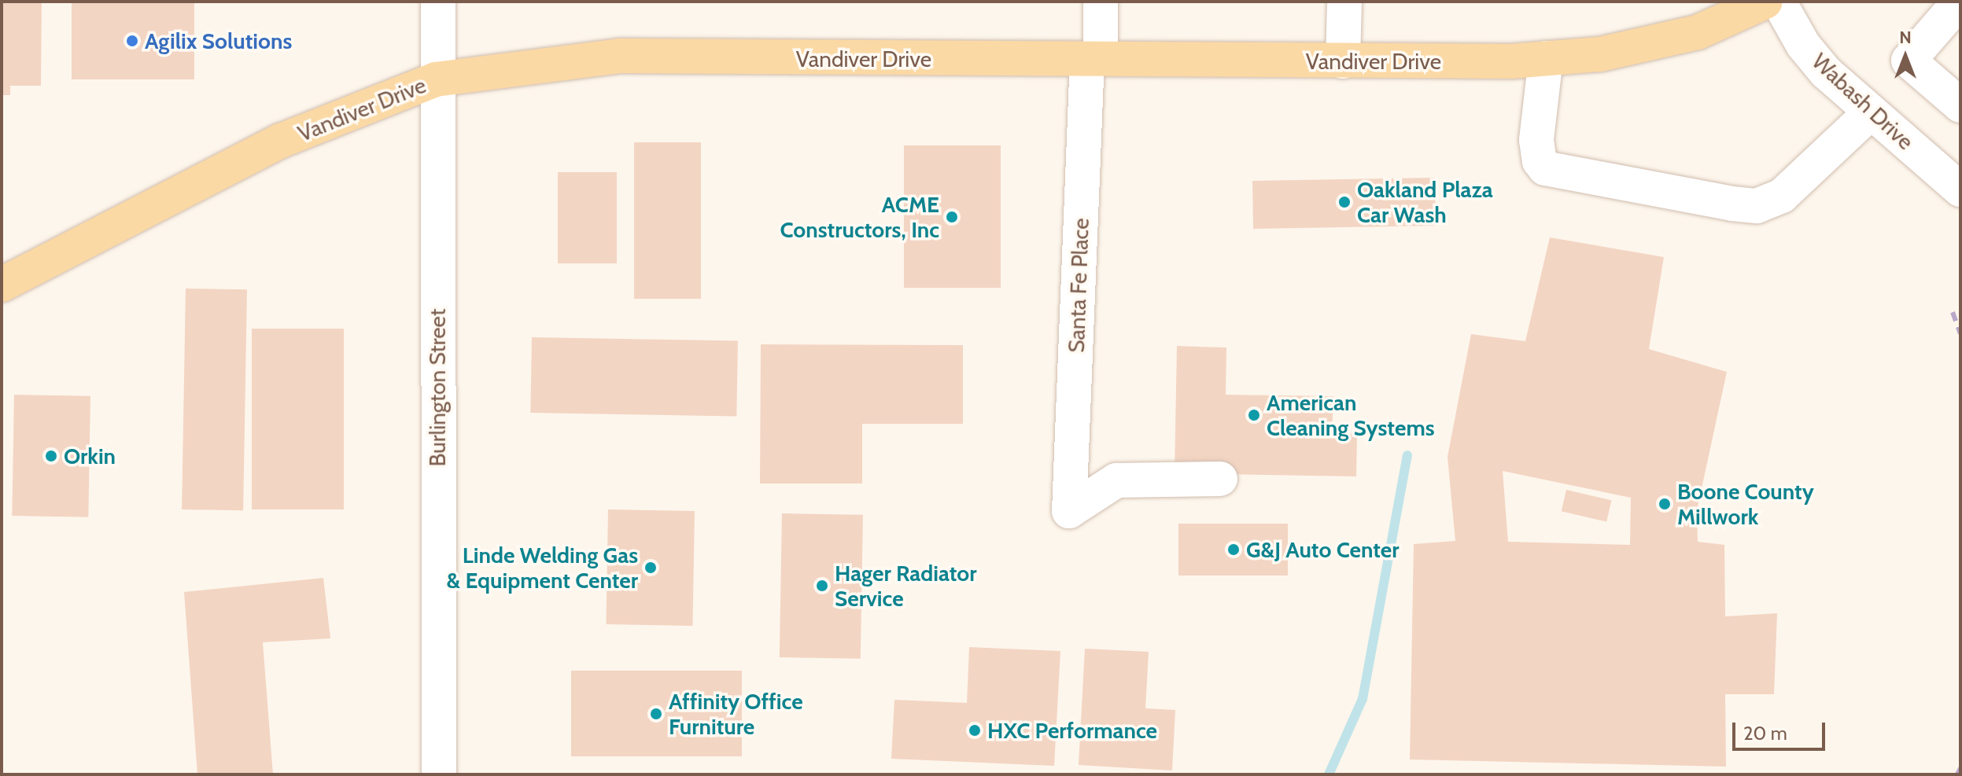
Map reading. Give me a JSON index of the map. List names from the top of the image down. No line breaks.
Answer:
{"streets":{"main road":["Vandiver Drive"],"street":["Wabash Drive","Santa Fe Place","Burlington Street"]},"crossings":[["Vandiver Drive","Santa Fe Place"],["Vandiver Drive","Burlington Street"]],"places":["Agilix Solutions","Oakland Plaza Car Wash","ACME Constructors, Inc","American Cleaning Systems","Orkin","Boone County Millwork","G&J Auto Center","Linde Welding Gas & Equipment Center","Hager Radiator Service","Affinity Office Furniture","HXC Performance"],"scale_bar":"20 m","north":"top"}
